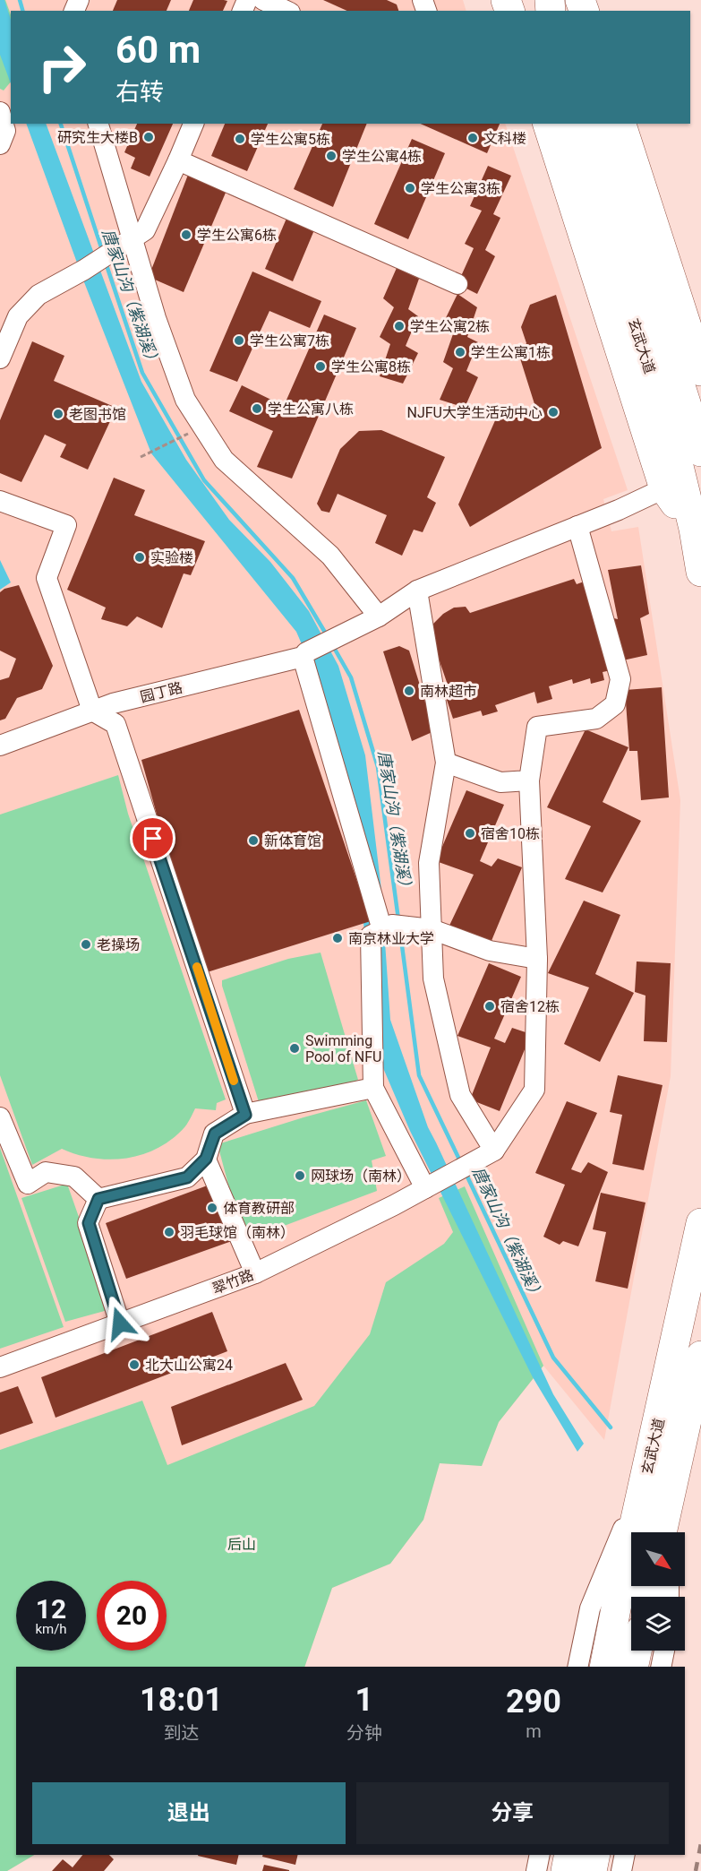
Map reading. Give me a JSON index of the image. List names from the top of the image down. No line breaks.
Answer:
{"streets":{"highway":["玄武大道"],"street":["园丁路","翠竹路"]},"water":["唐家山沟（紫湖溪）"],"parks":["后山"],"places":["研究生大楼B","文科楼","学生公寓5栋","学生公寓4栋","学生公寓3栋","学生公寓6栋","学生公寓2栋","学生公寓7栋","学生公寓1栋","学生公寓8栋","学生公寓八栋","NJFU大学生活动中心","老图书馆","实验楼","南林超市","宿舍10栋","新体育馆","南京林业大学","老操场","宿舍12栋","Swimming Pool of NFU","网球场（南林）","体育教研部","羽毛球馆（南林）","北大山公寓24"],"north":"bottom right","page":{"turn":["60 m","右转"],"speed":"12 km/h","limit":"20","eta":["18:01","到达","1","分钟","290","m"],"buttons":["退出","分享"]}}
